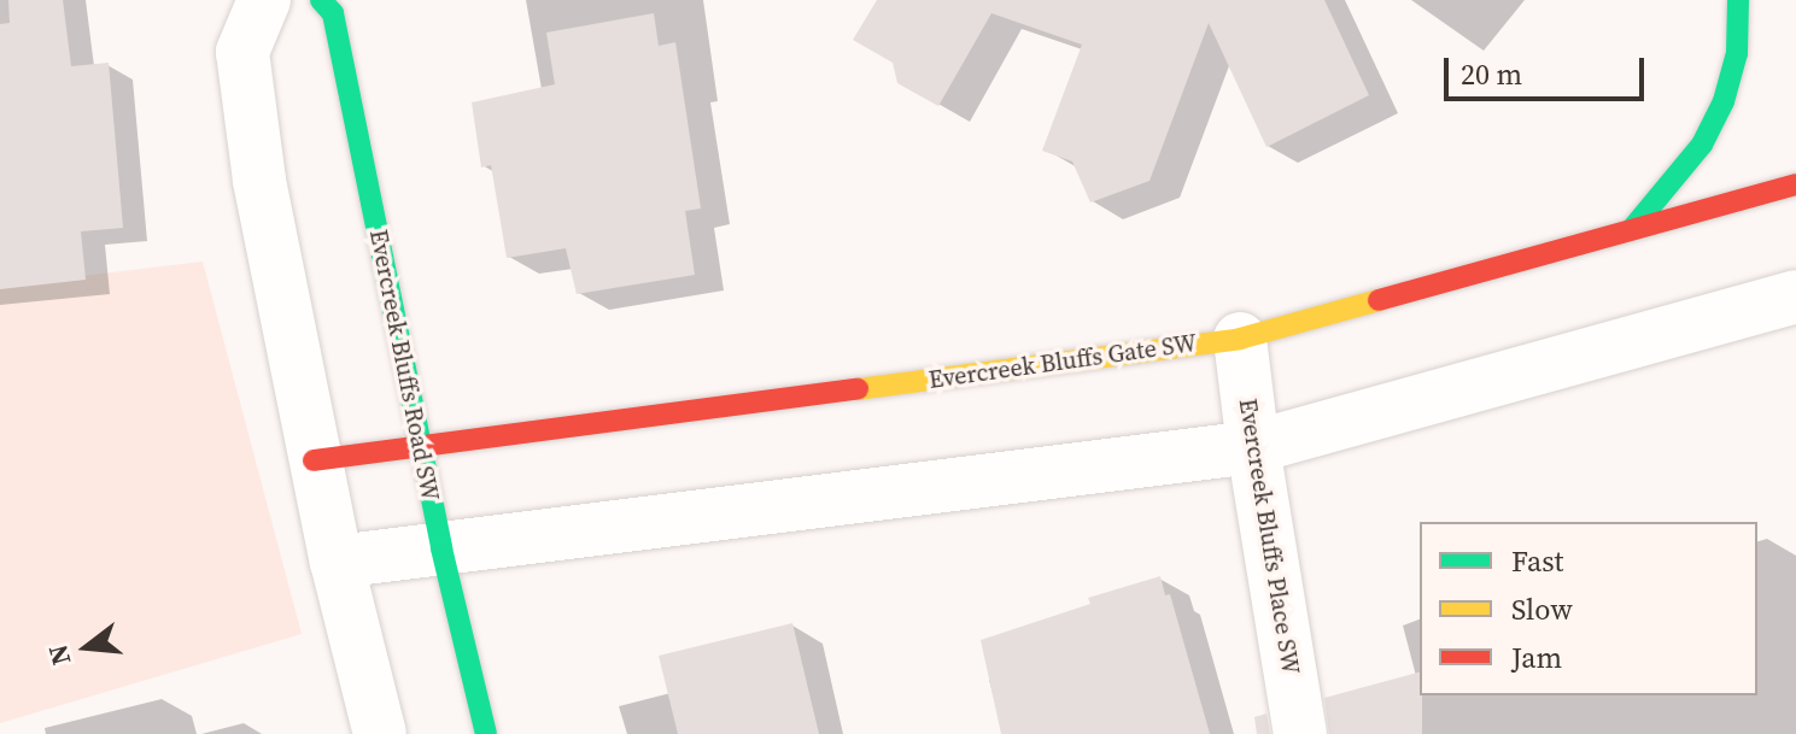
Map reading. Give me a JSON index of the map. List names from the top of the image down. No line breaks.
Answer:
{"streets":{"street":["Evercreek Bluffs Gate SW","Evercreek Bluffs Road SW","Evercreek Bluffs Place SW"]},"crossings":[["Evercreek Bluffs Gate SW","Evercreek Bluffs Road SW"],["Evercreek Bluffs Gate SW","Evercreek Bluffs Place SW"]],"legend":["Fast","Slow","Jam"],"scale_bar":"20 m","north":"left"}
